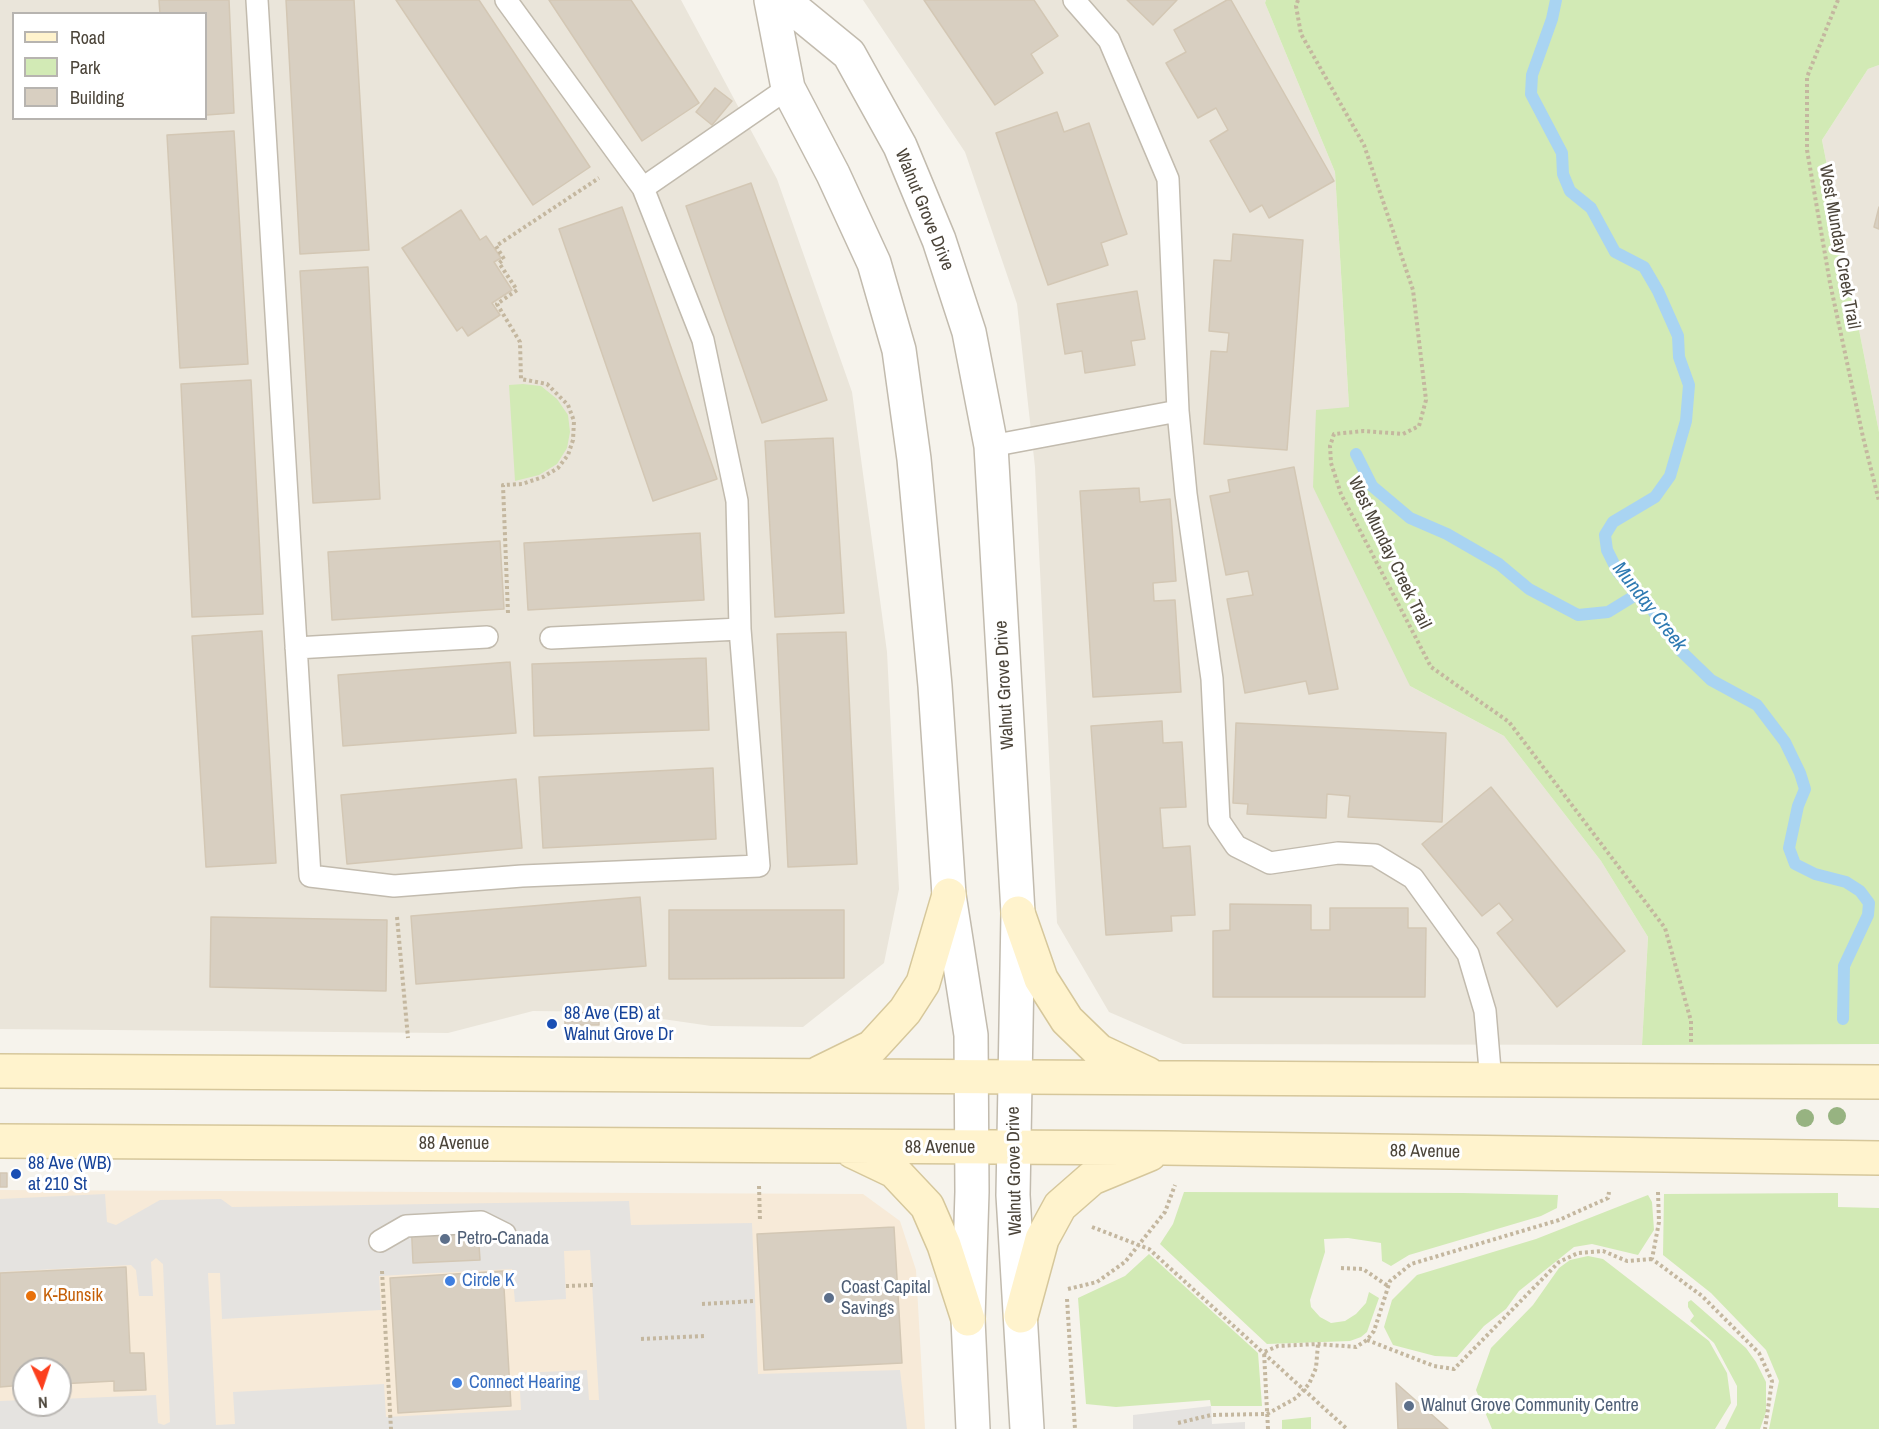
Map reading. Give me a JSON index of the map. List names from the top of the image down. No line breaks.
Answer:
{"streets":{"main road":["88 Avenue"],"street":["Walnut Grove Drive"],"path":["West Munday Creek Trail"]},"crossings":[["Walnut Grove Drive","88 Avenue"]],"water":["Munday Creek"],"places":["88 Ave (EB) at Walnut Grove Dr","88 Ave (WB) at 210 St","Petro-Canada","Circle K","K-Bunsik","Coast Capital Savings","Connect Hearing","Walnut Grove Community Centre"],"legend":["Road","Park","Building"],"north":"bottom"}
